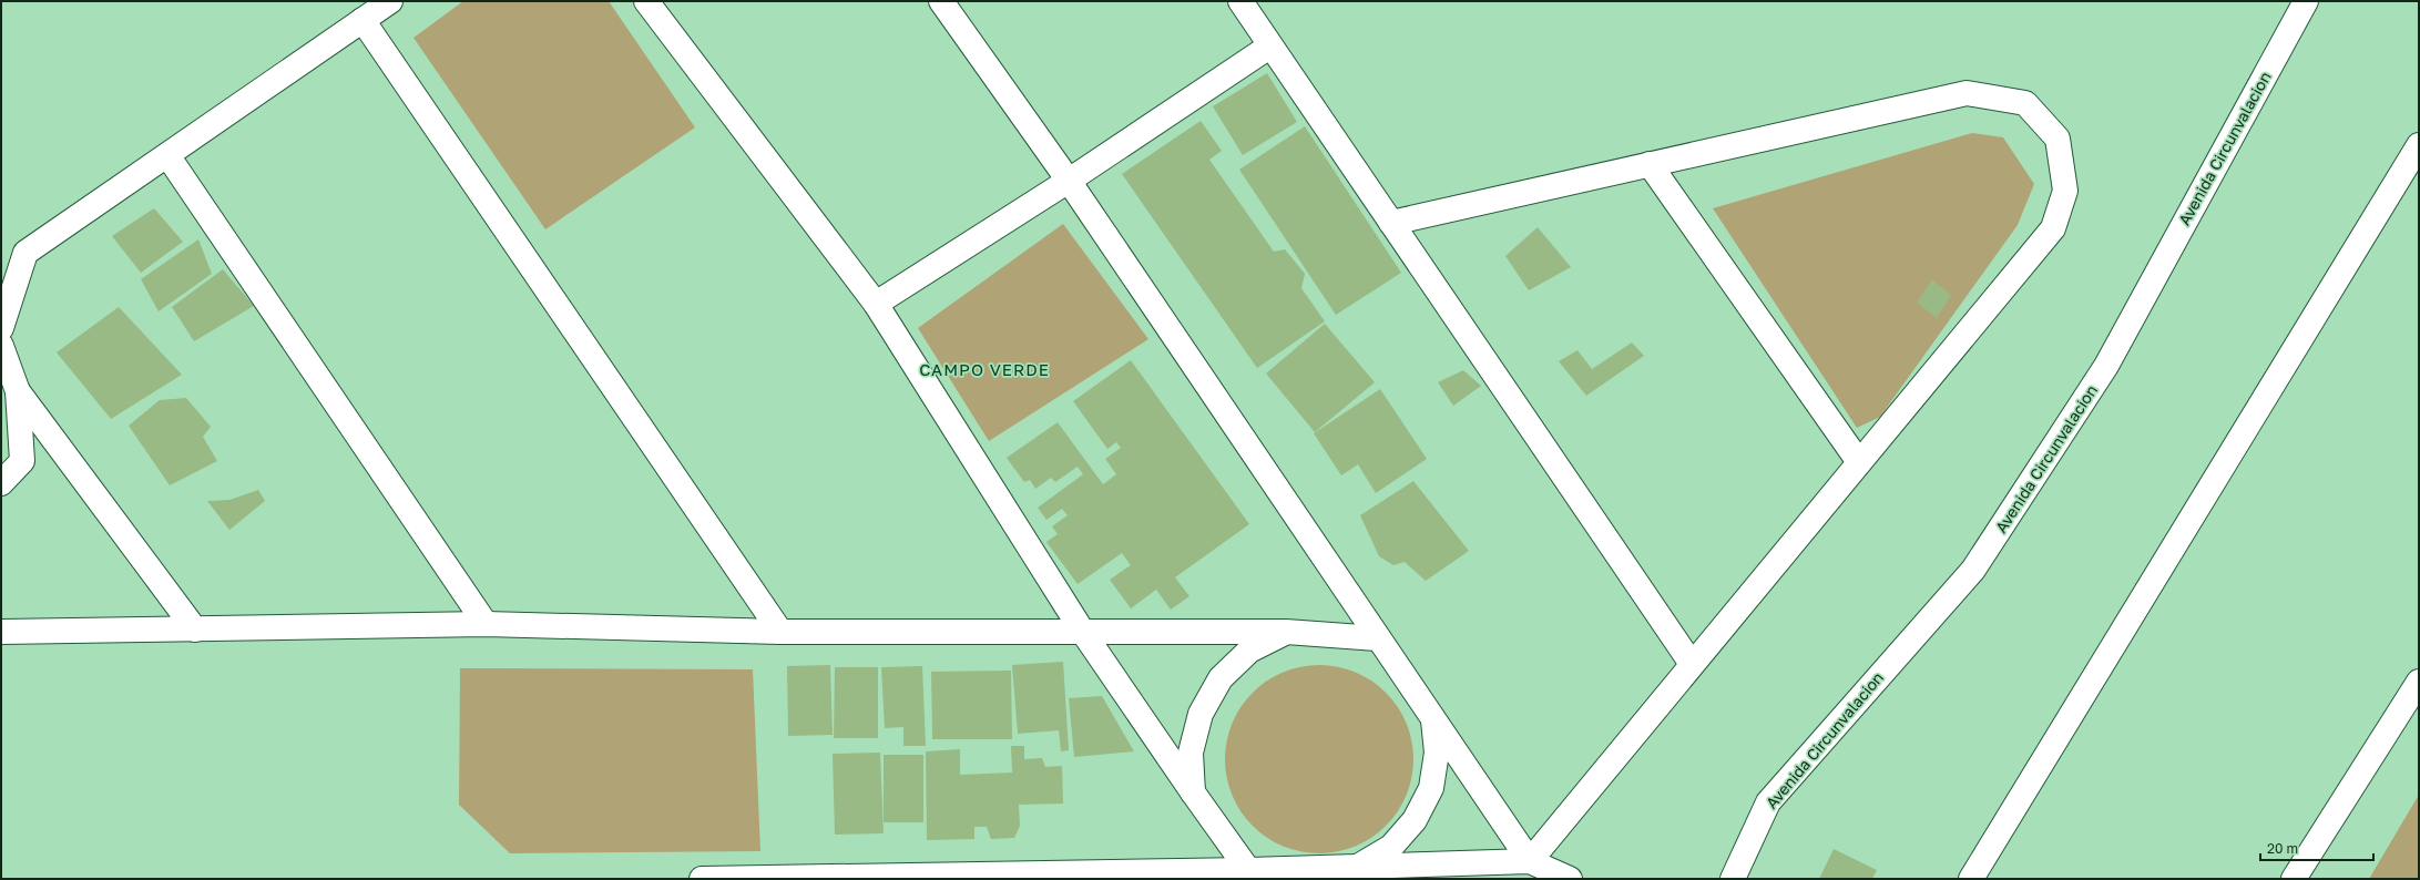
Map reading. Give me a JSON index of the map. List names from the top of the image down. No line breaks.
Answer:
{"streets":{"street":["Avenida Circunvalacion"]},"districts":["CAMPO VERDE"],"scale_bar":"20 m"}
